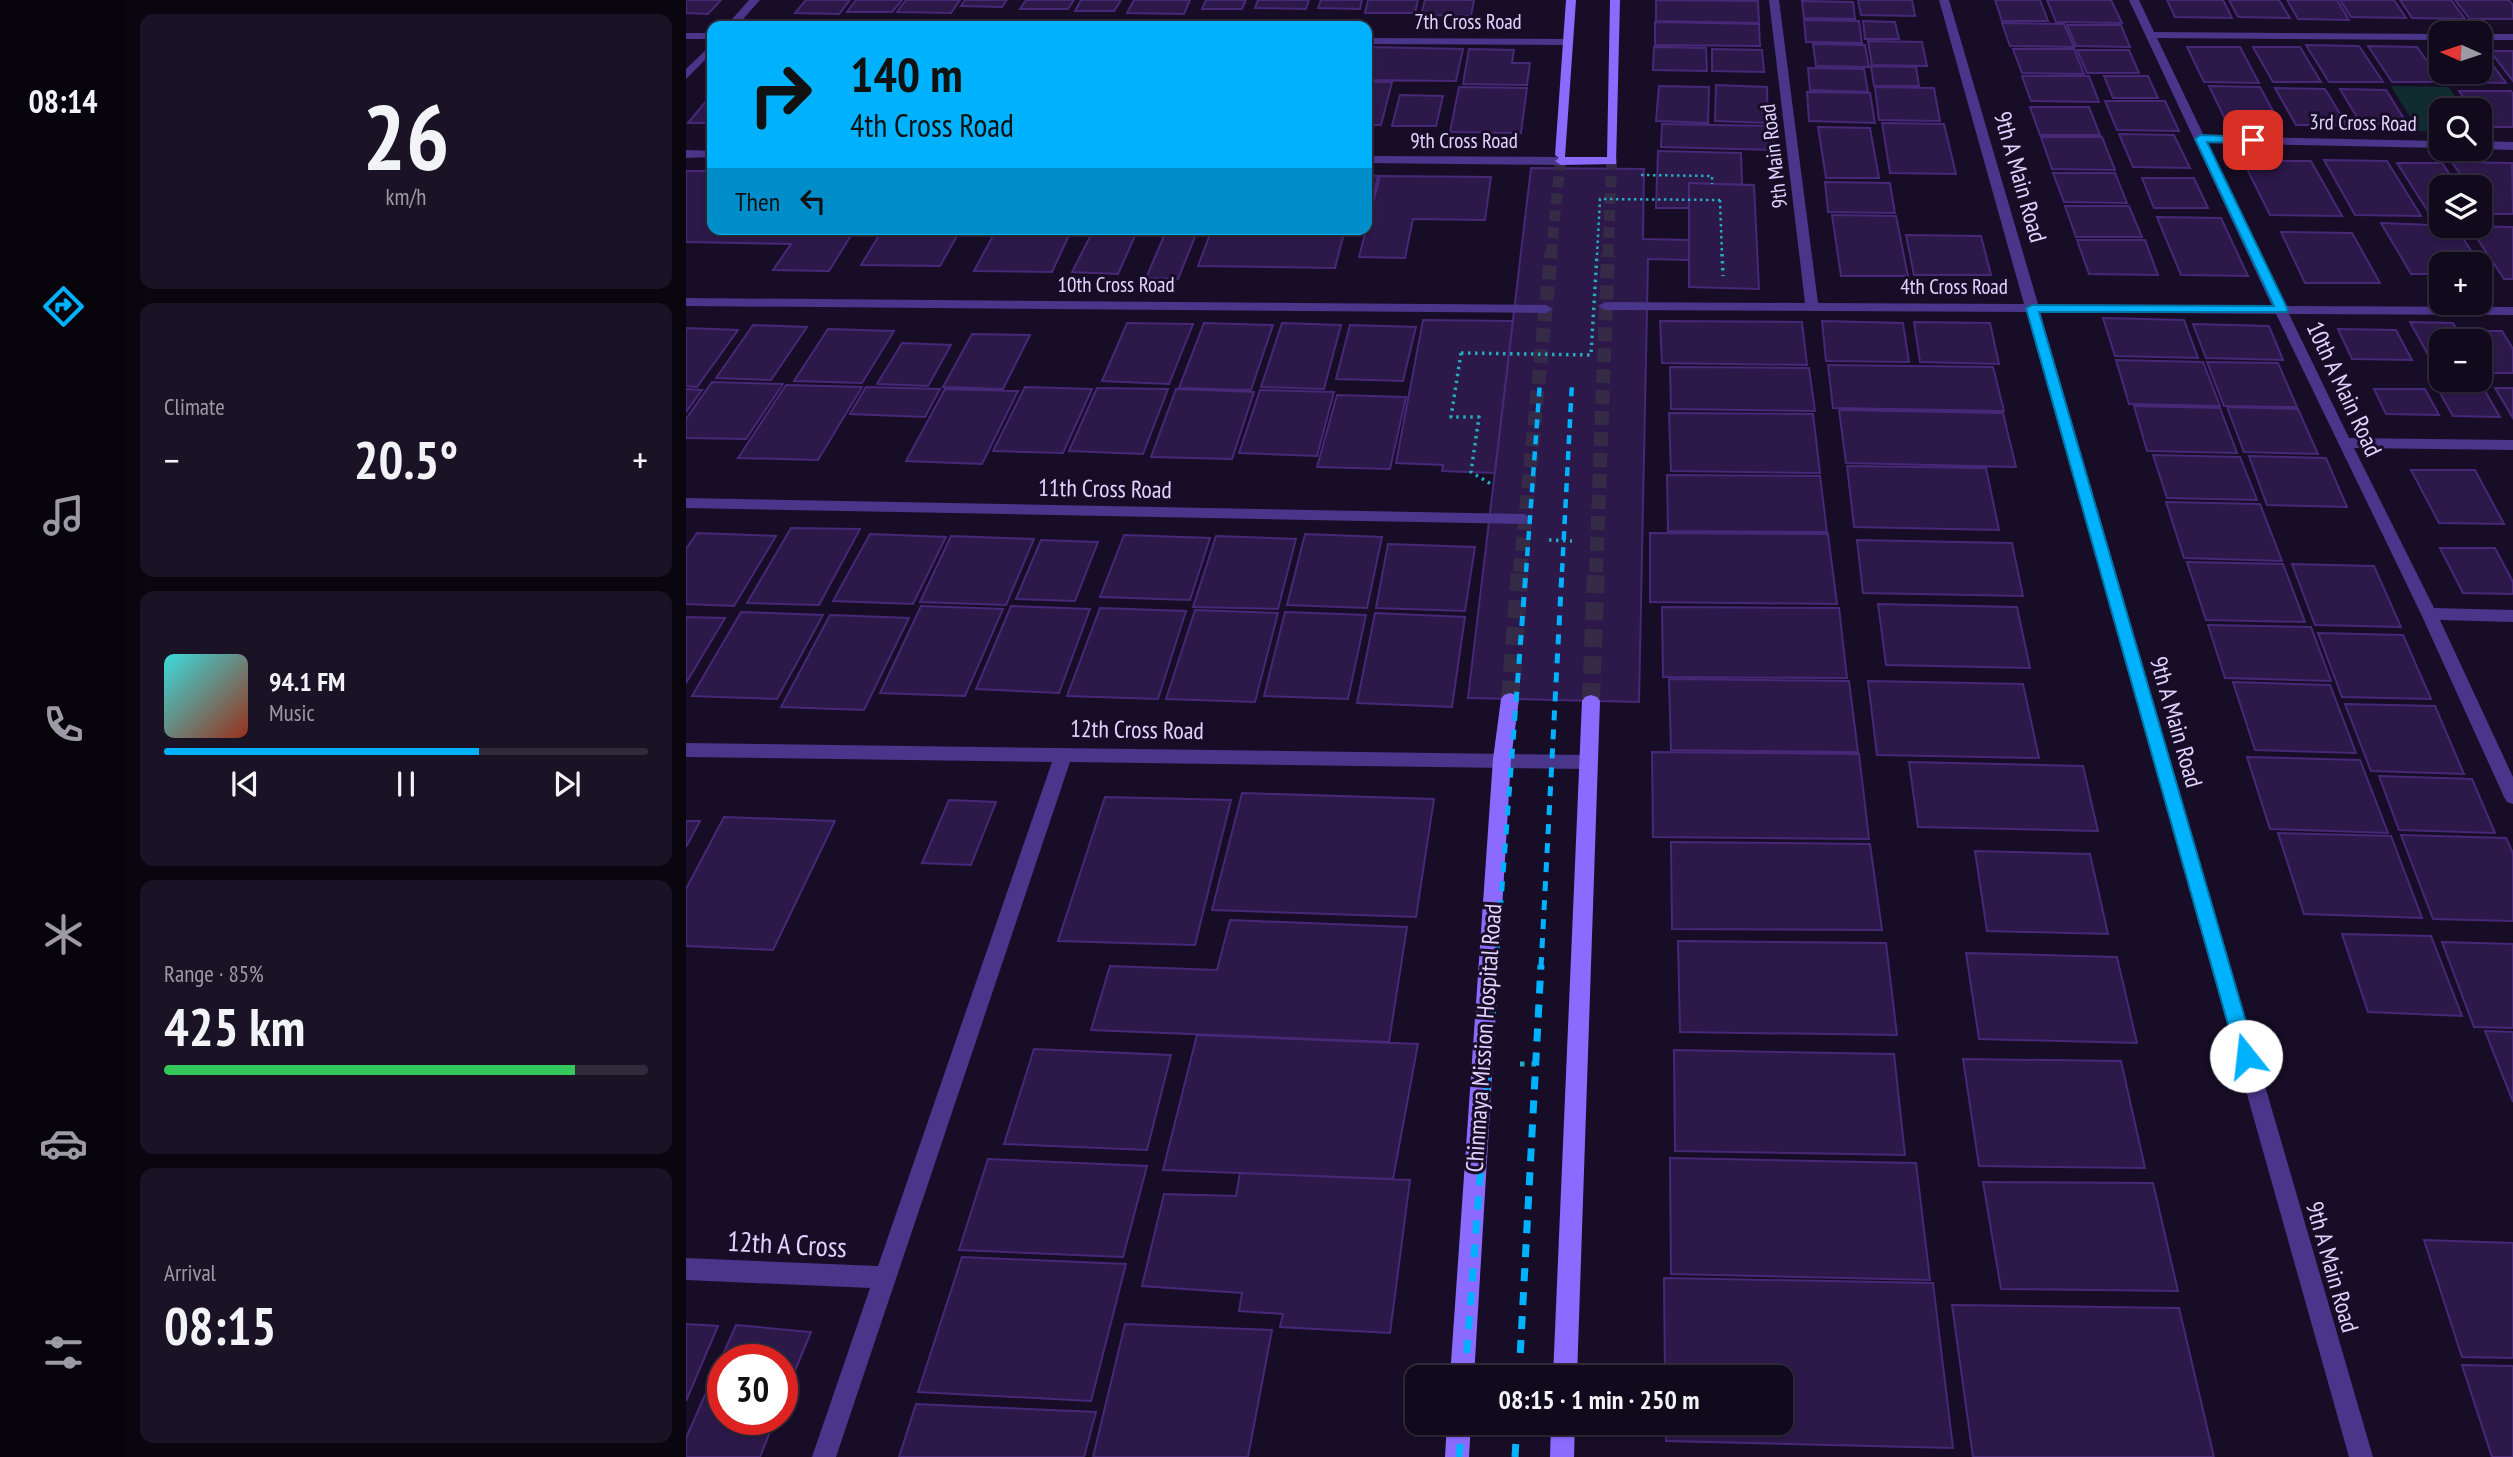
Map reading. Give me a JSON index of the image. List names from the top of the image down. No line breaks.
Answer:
{"streets":{"main road":["Chinmaya Mission Hospital Road"],"street":["7th Cross Road","3rd Cross Road","9th Cross Road","9th Main Road","9th A Main Road","10th Cross Road","4th Cross Road","10th A Main Road","11th Cross Road","12th Cross Road","12th A Cross"]},"crossings":[["3rd Cross Road","10th A Main Road"],["9th Main Road","4th Cross Road"],["9th A Main Road","4th Cross Road"],["4th Cross Road","10th A Main Road"],["12th Cross Road","Chinmaya Mission Hospital Road"]],"north":"left","page":{"tabs":"08:14","tile":[["26","km/h"],"Climate",["Range · 85%","425 km"],["Arrival","08:15"]],"map_buttons":["+","−"],"turn":["140 m","4th Cross Road"],"then":"Then","heat":["−","20.5°","+"],"song":["94.1 FM","Music"],"limit":"30","trip":"08:15 · 1 min · 250 m"}}
